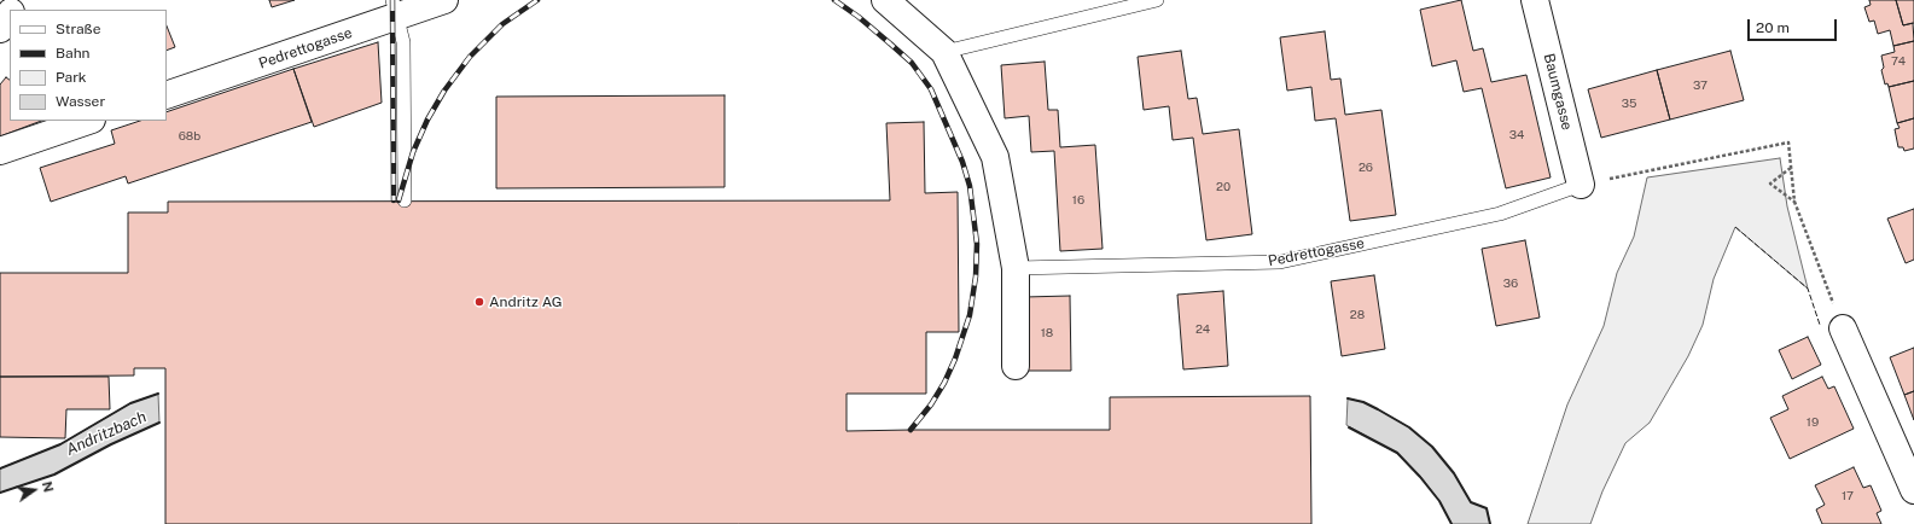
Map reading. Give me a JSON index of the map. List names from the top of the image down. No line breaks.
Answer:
{"streets":{"street":["Pedrettogasse","Baumgasse"]},"crossings":[["Pedrettogasse","Baumgasse"]],"water":["Andritzbach"],"places":["Andritz AG"],"house_numbers":["74","37","35","34","68b","26","20","16","36","28","24","18","19","17"],"legend":["Straße","Bahn","Park","Wasser"],"scale_bar":"20 m","north":"right"}
